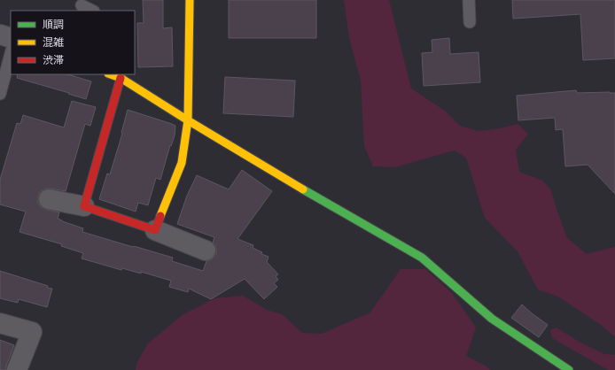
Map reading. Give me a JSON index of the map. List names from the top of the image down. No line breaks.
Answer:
{"legend":["順調","混雑","渋滞"]}
